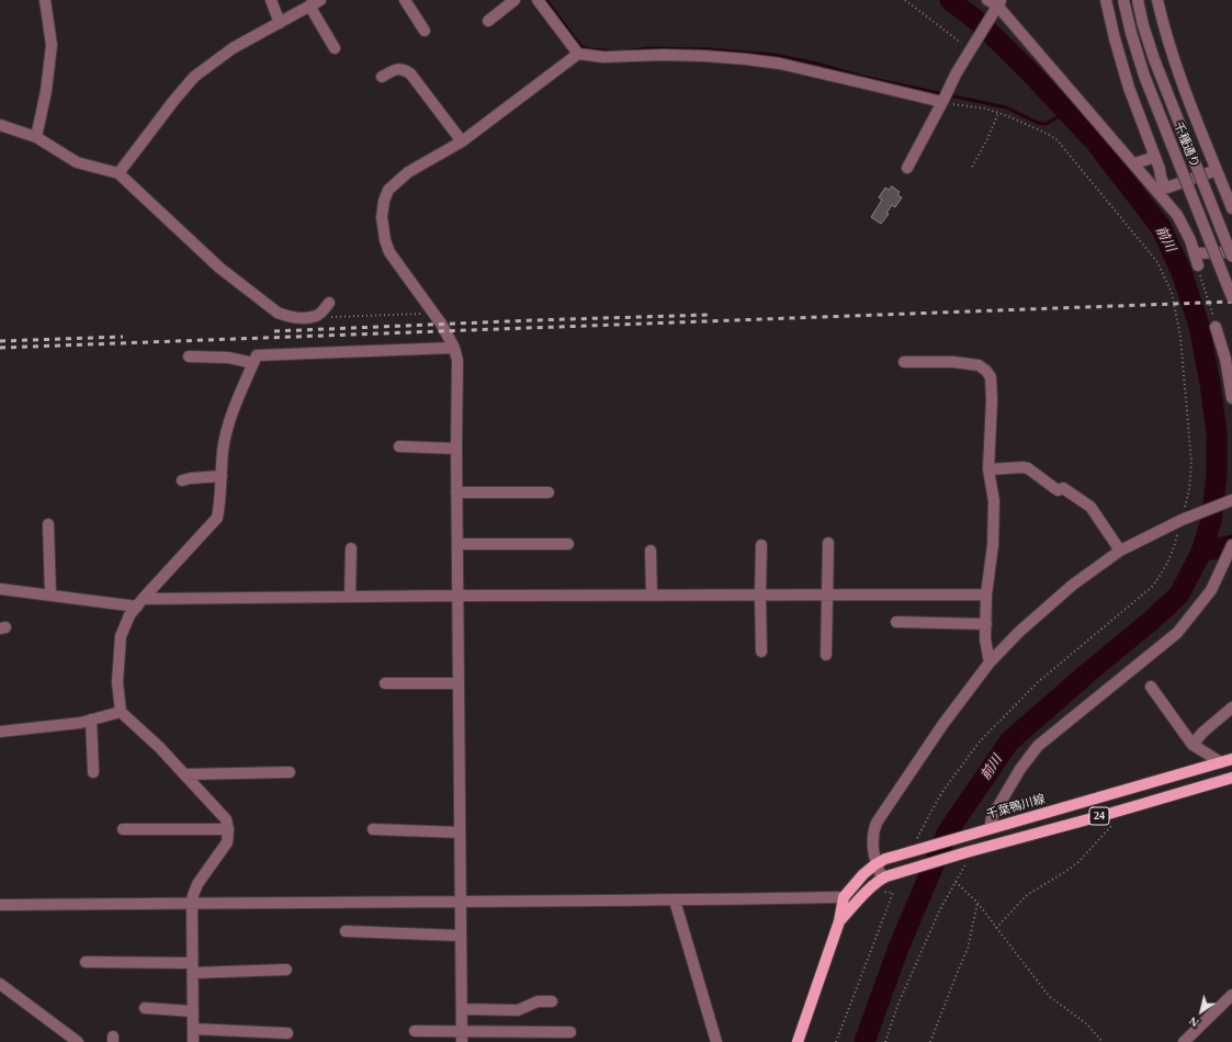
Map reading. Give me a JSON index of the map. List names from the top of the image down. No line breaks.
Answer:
{"streets":{"main road":["千葉鴨川線","24"],"street":["千種通り"]},"crossings":[["千葉鴨川線","24"]],"water":["前川"],"north":"bottom left"}
